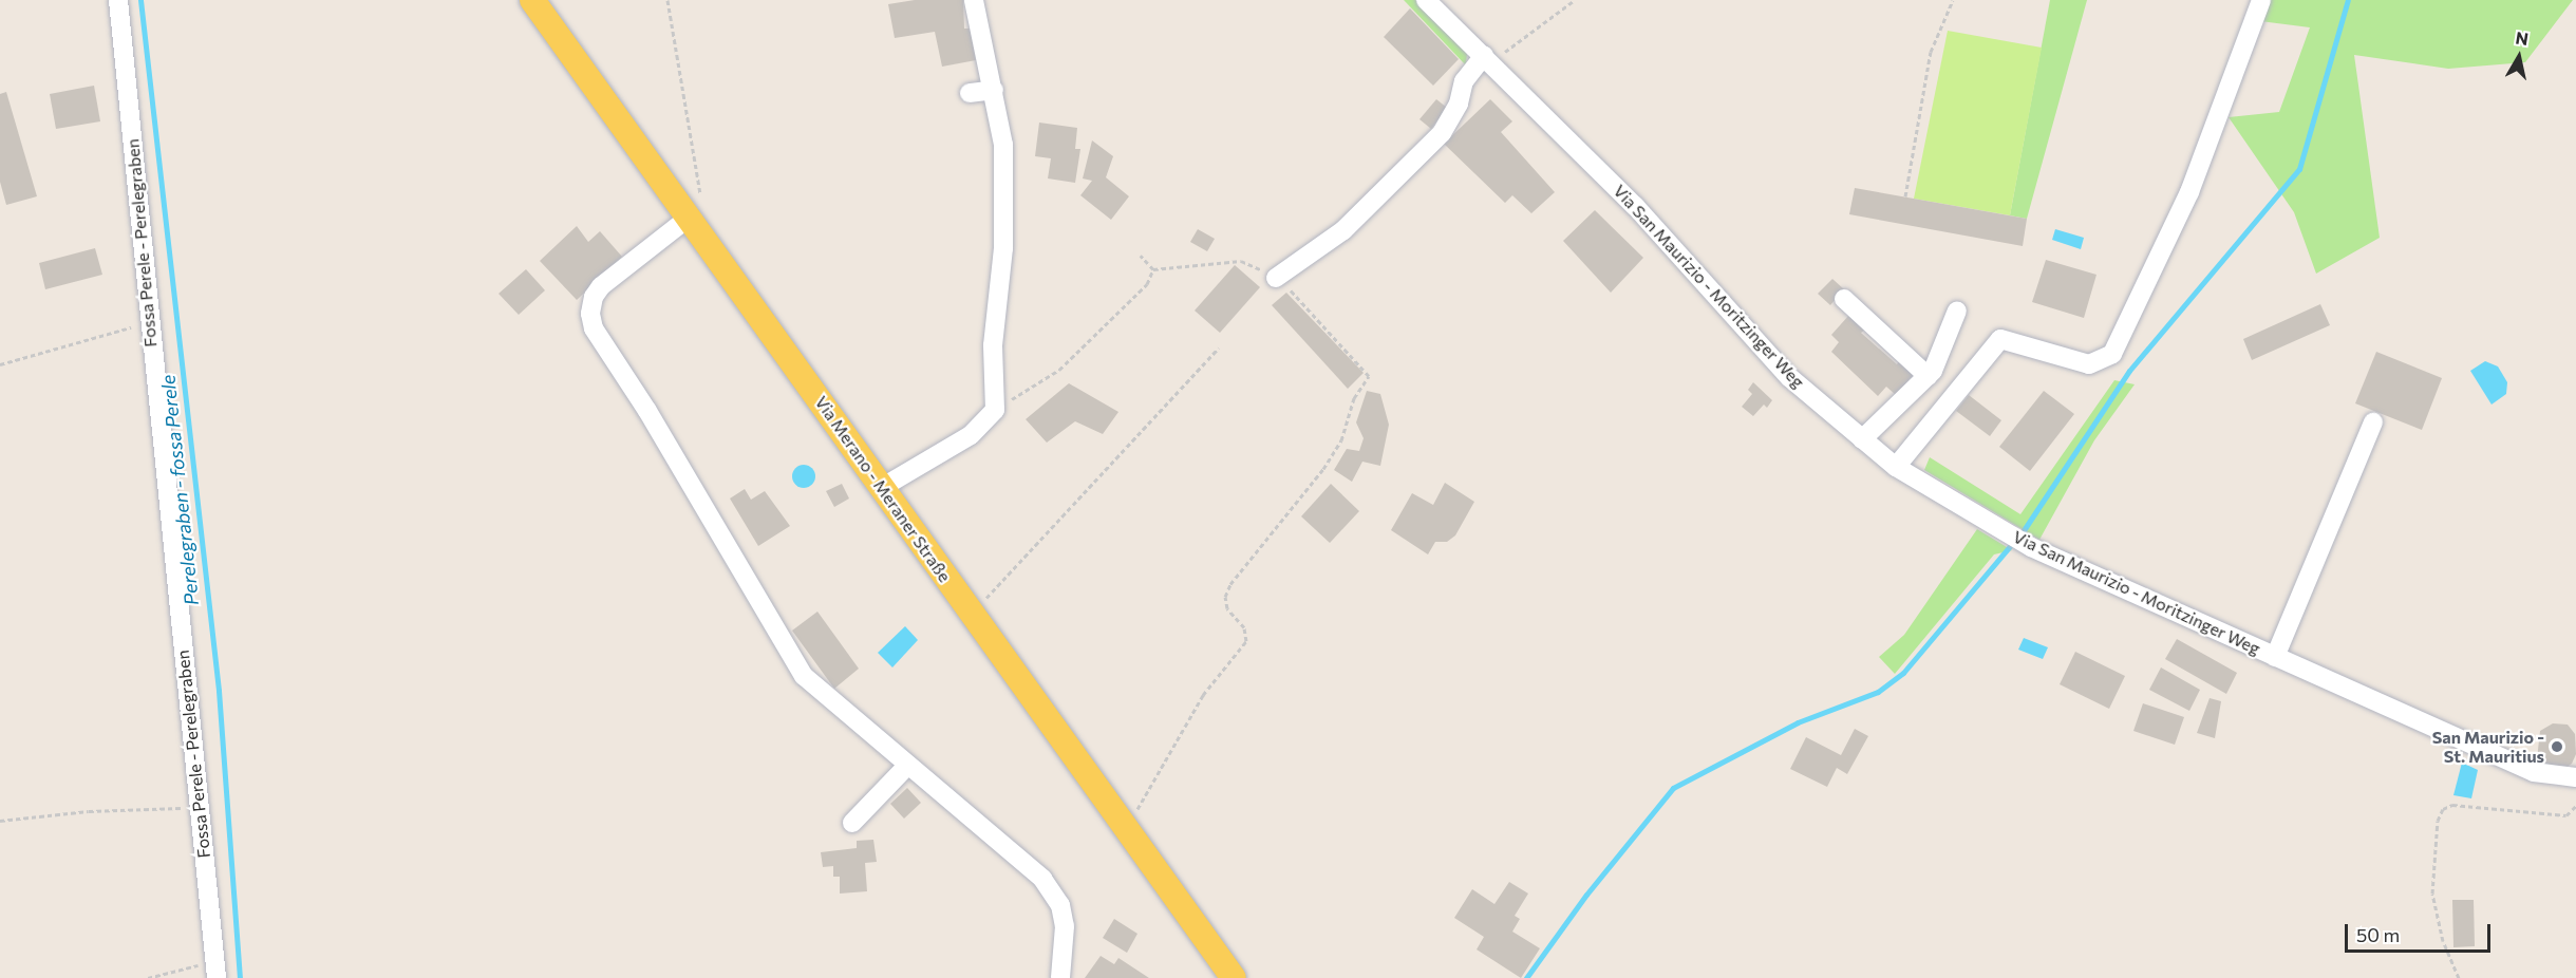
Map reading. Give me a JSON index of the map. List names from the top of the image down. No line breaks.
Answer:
{"streets":{"main road":["Via Merano - Meraner Straße"],"street":["Fossa Perele - Perelegraben","Via San Maurizio - Moritzinger Weg"]},"water":["Perelegraben - fossa Perele"],"places":["San Maurizio - St. Mauritius"],"scale_bar":"50 m","north":"top"}
